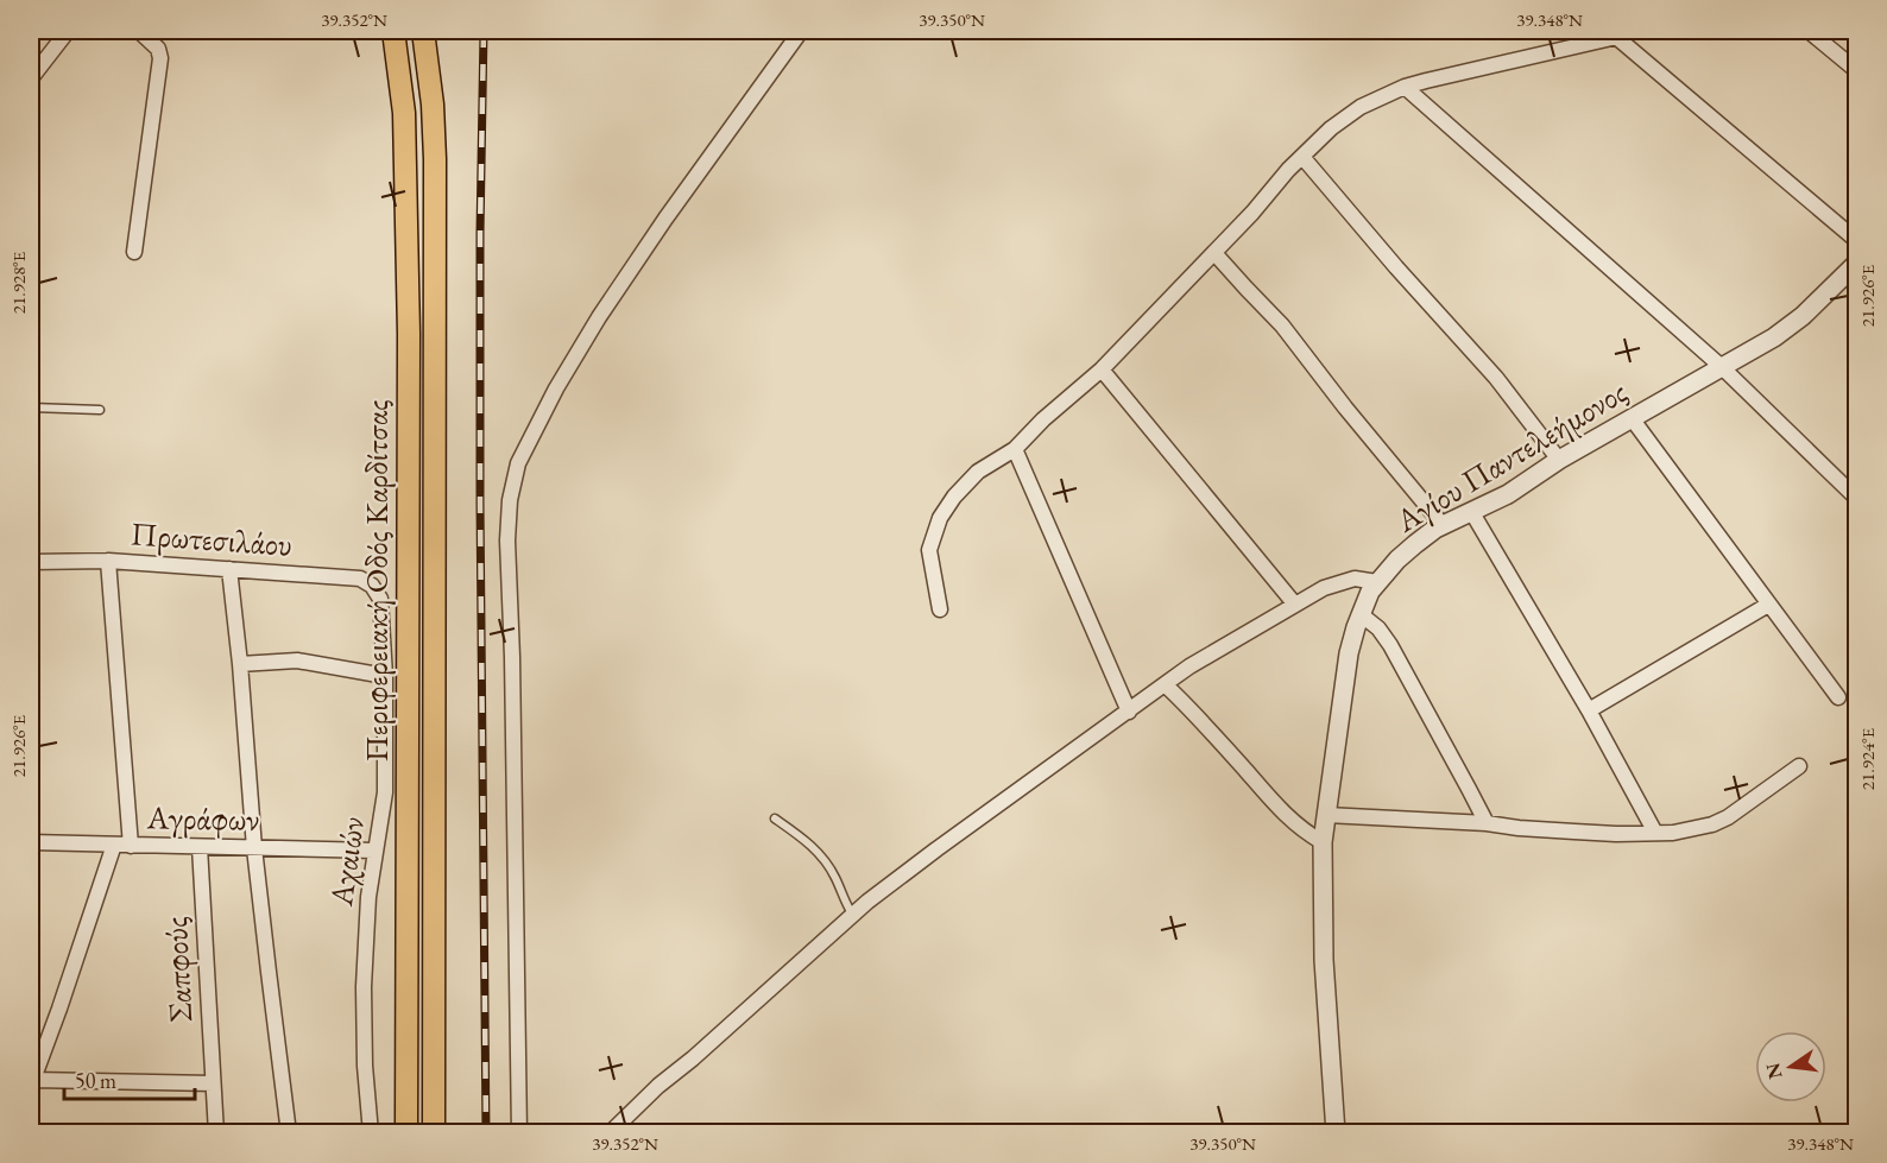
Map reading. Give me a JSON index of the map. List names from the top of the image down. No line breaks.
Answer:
{"streets":{"main road":["Περιφερειακή Οδός Καρδίτσας"],"street":["Αγίου Παντελεήμονος","Πρωτεσιλάου","Αγράφων","Αχαιών","Σαπφούς"]},"crossings":[["Πρωτεσιλάου","Αχαιών"],["Αγράφων","Αχαιών"],["Αγράφων","Σαπφούς"]],"scale_bar":"50 m","north":"left","coordinates":["39.352°N","39.350°N","39.348°N","21.928°E","21.926°E","21.924°E"]}
